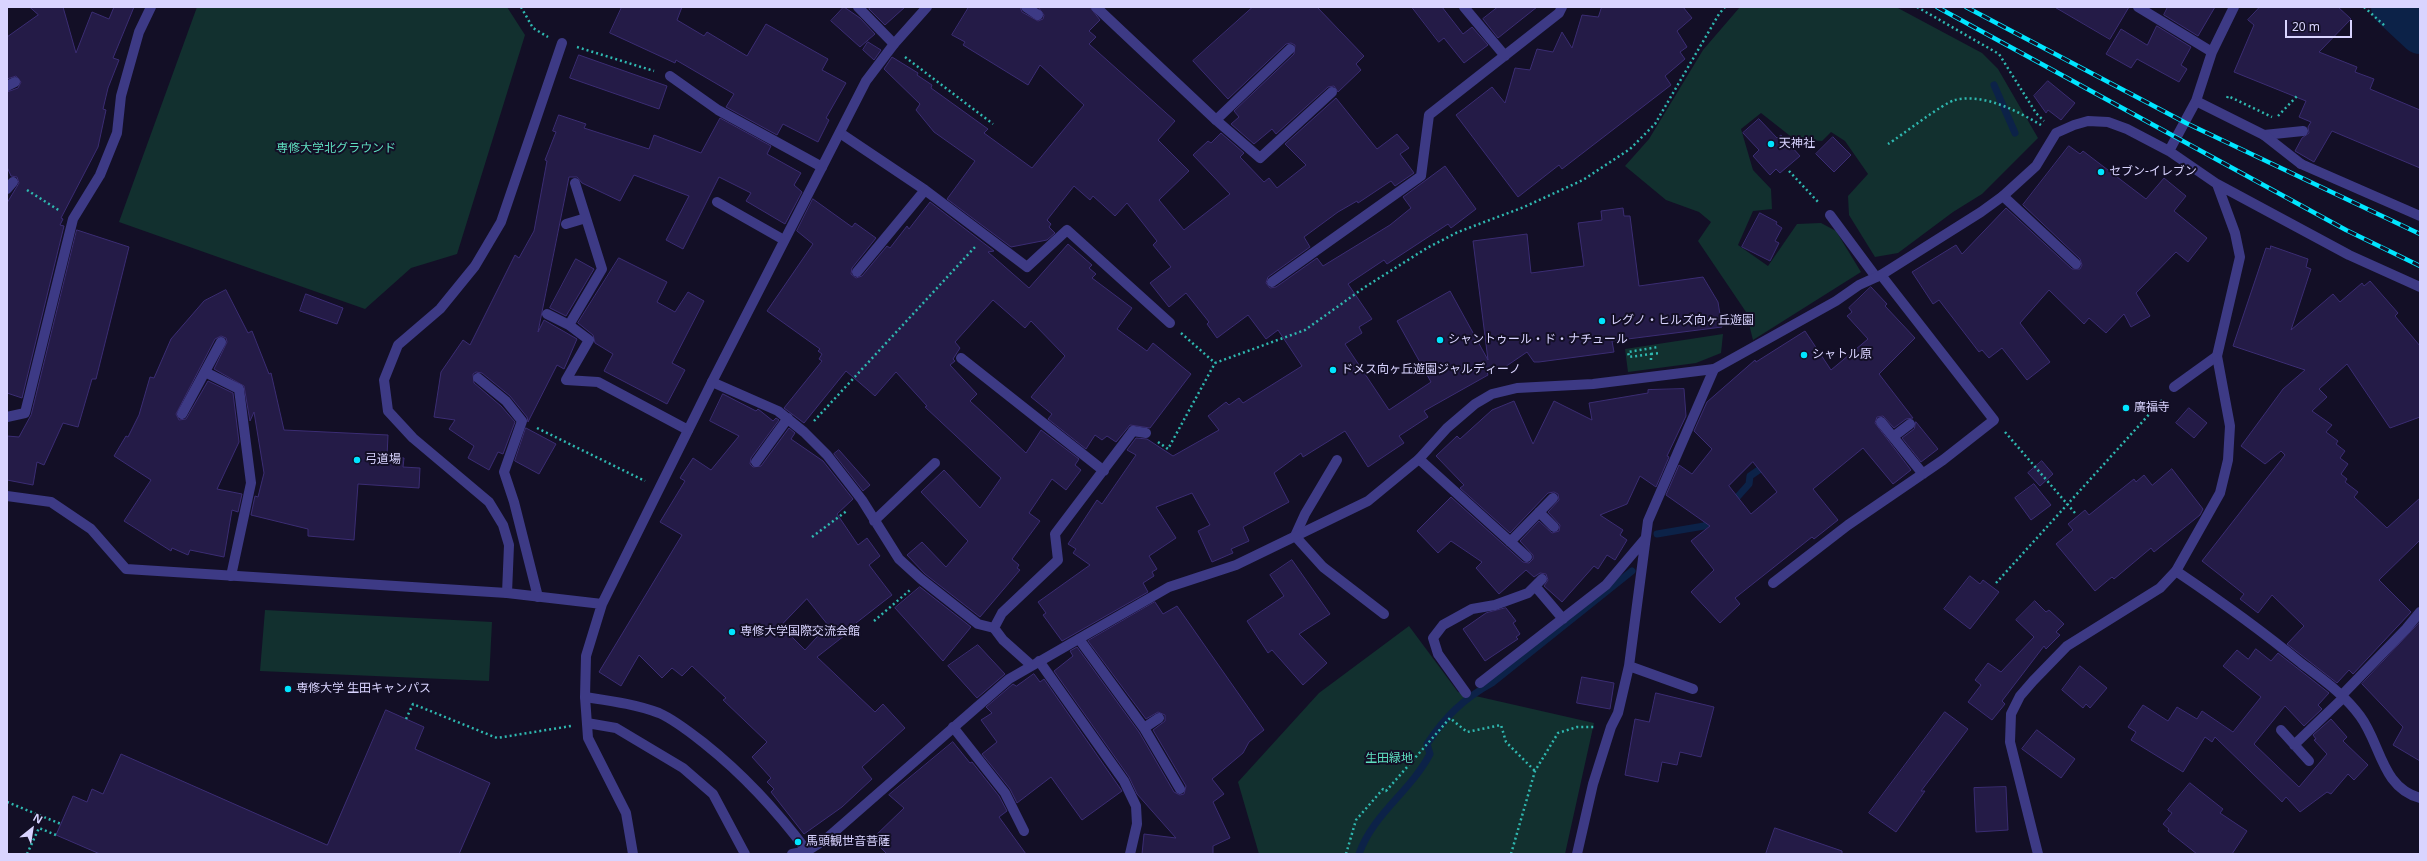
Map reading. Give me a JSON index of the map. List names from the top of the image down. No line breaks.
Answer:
{"parks":["専修大学北グラウンド","生田緑地"],"places":["天神社","セブン-イレブン","レグノ・ヒルズ向ヶ丘遊園","シャントゥール・ド・ナチュール","シャトル原","ドメス向ヶ丘遊園ジャルディーノ","廣福寺","弓道場","専修大学国際交流会館","専修大学 生田キャンパス","馬頭観世音菩薩"],"scale_bar":"20 m","north":"top right"}
